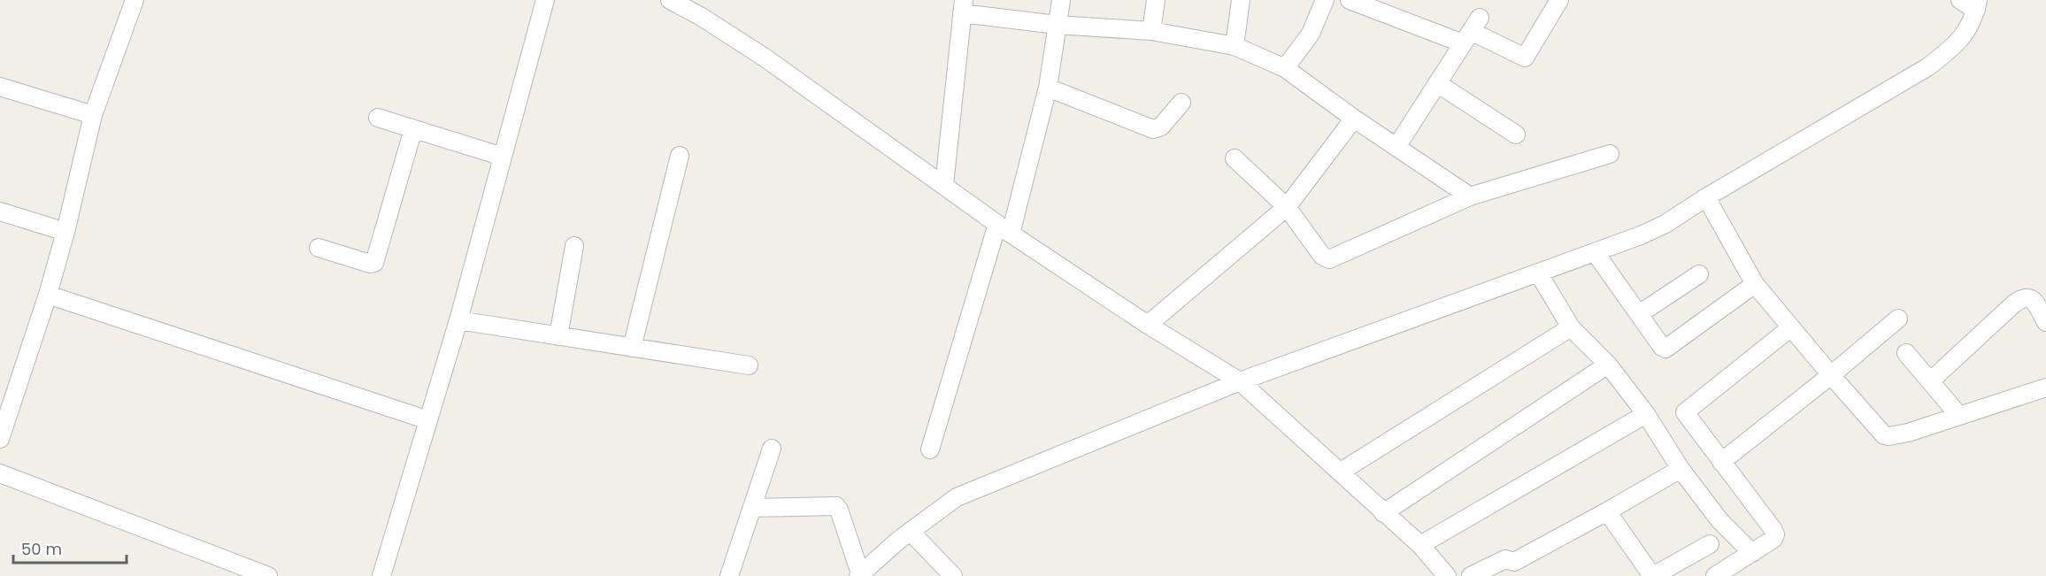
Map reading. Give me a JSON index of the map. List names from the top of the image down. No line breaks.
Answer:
{"scale_bar":"50 m"}
